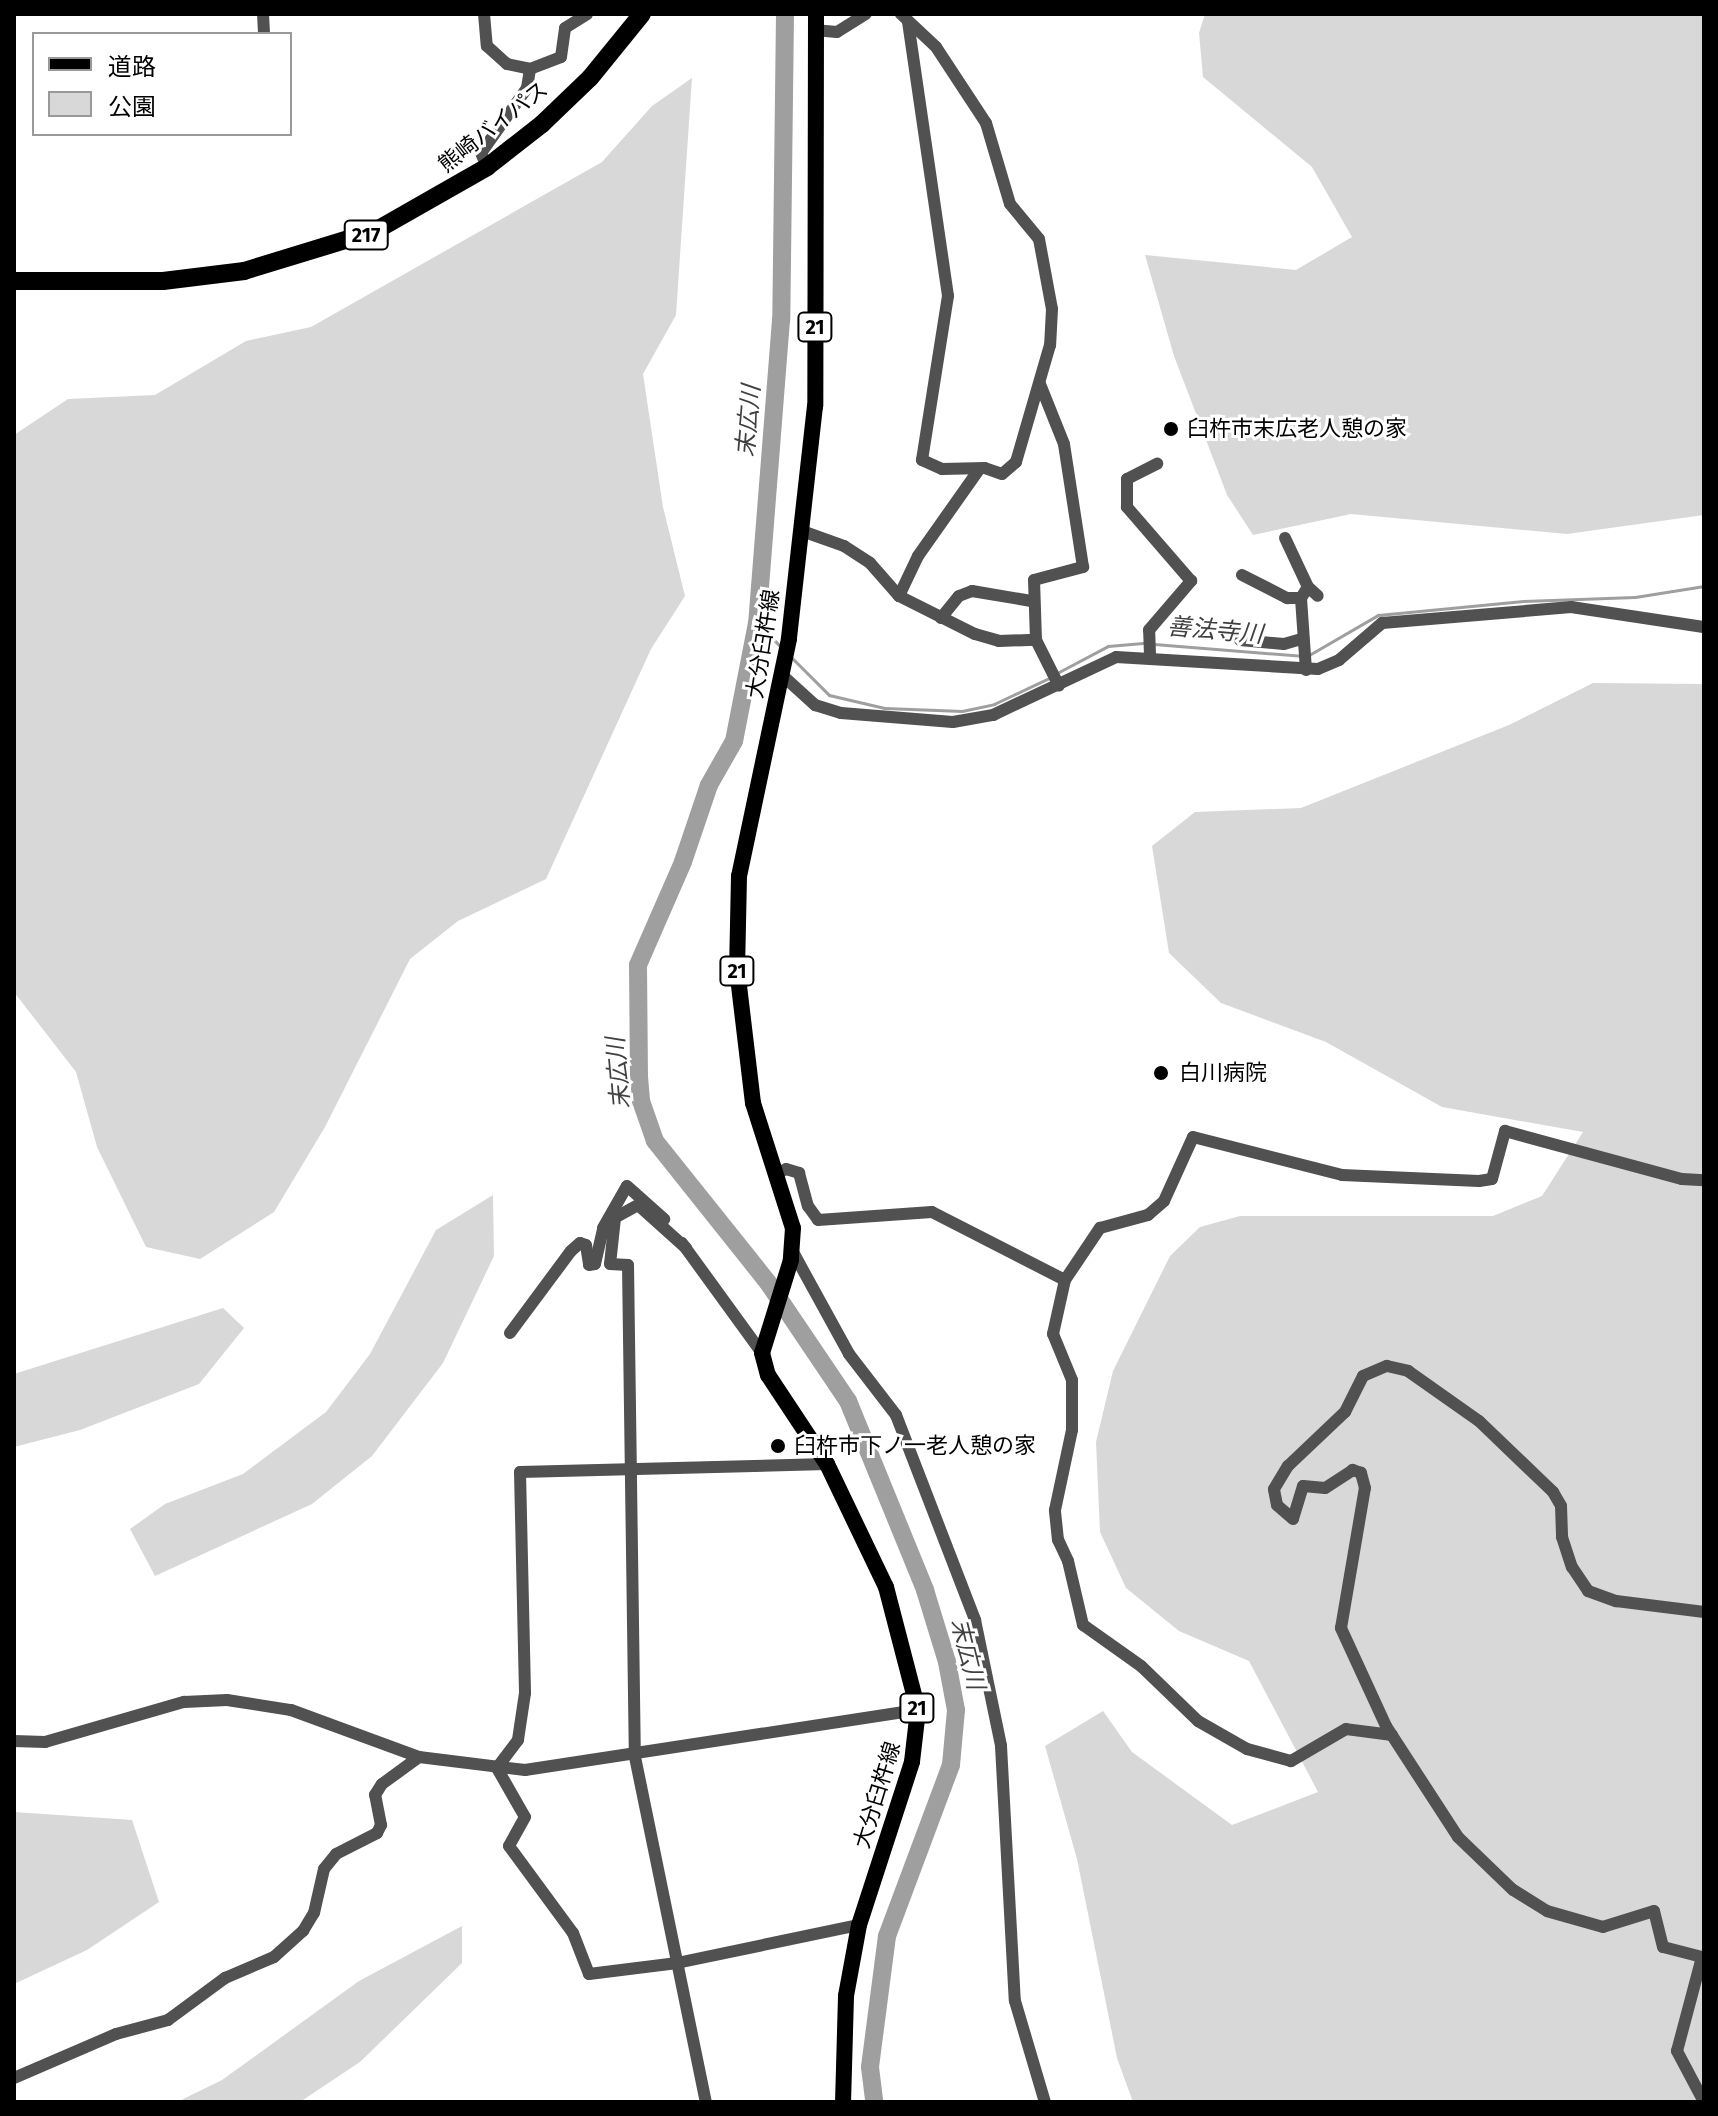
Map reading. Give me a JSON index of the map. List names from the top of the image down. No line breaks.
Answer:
{"streets":{"highway":["熊崎バイパス","217"],"main road":["21","大分臼杵線"]},"water":["末広川","善法寺川"],"places":["臼杵市末広老人憩の家","白川病院","臼杵市下ノ一老人憩の家"],"legend":["道路","公園"]}
